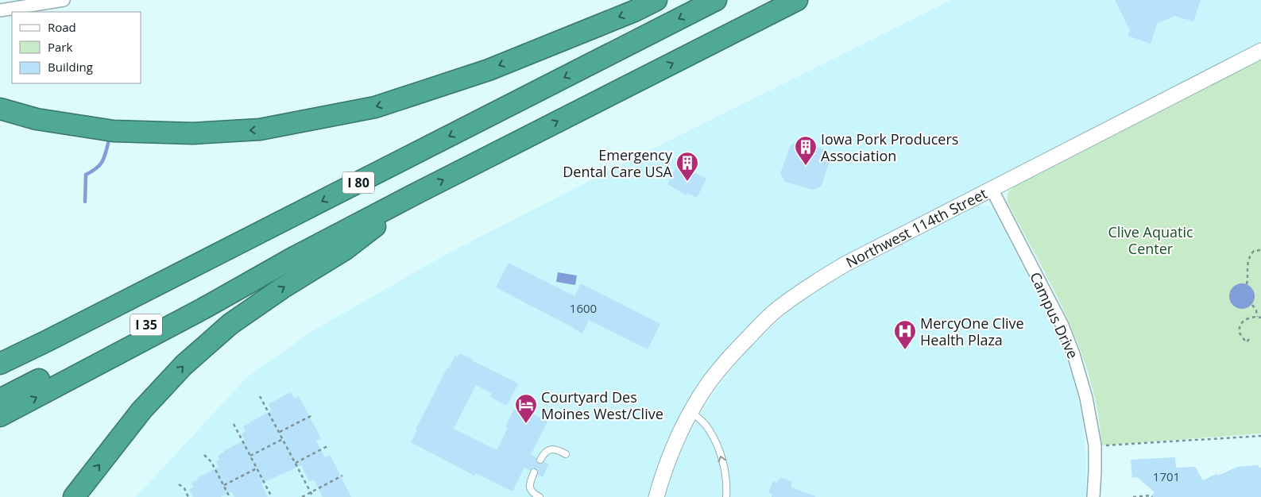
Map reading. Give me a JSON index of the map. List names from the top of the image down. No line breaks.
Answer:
{"streets":{"highway":["I 80","I 35"],"street":["Northwest 114th Street","Campus Drive"]},"crossings":[["I 80","I 35"],["Northwest 114th Street","Campus Drive"]],"parks":["Clive Aquatic Center"],"places":{"building":["Iowa Pork Producers Association","Emergency Dental Care USA"],"hospital":["MercyOne Clive Health Plaza"],"hotel":["Courtyard Des Moines West/Clive"]},"house_numbers":["1600","1701"],"legend":["Road","Park","Building"]}
